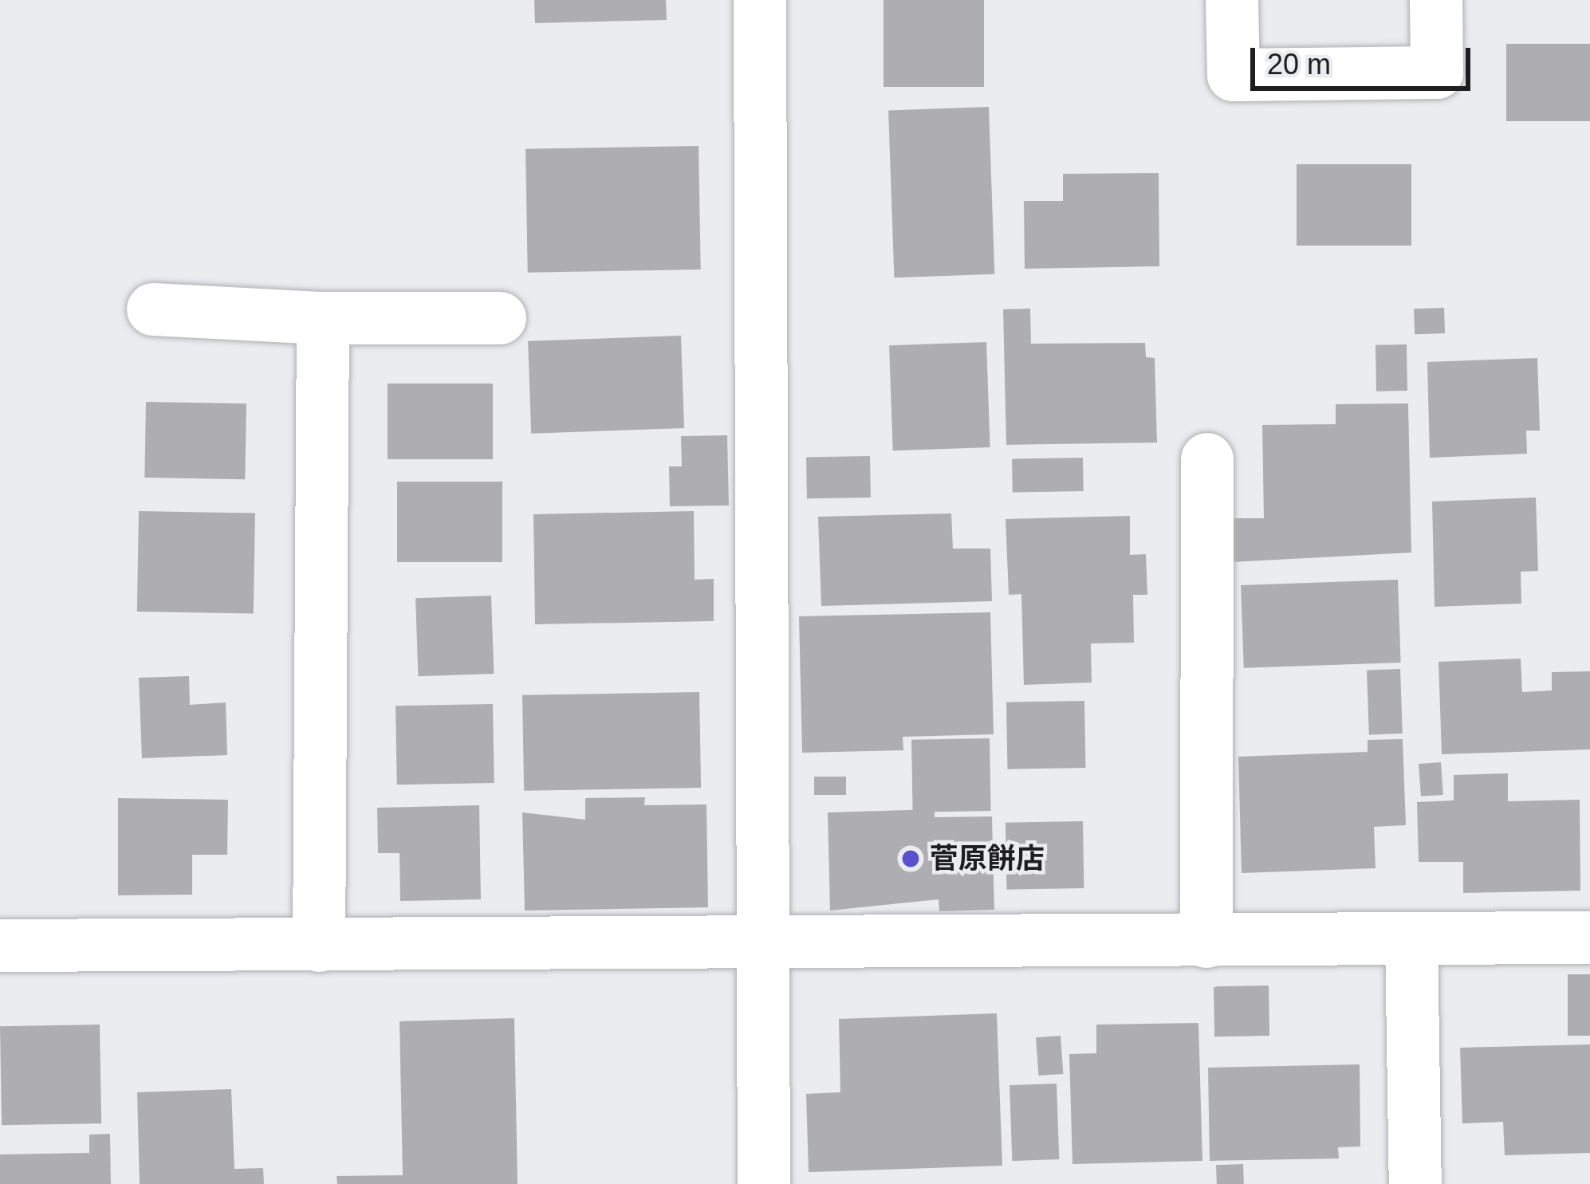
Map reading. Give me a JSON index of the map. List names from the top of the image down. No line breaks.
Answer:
{"places":["菅原餅店"],"scale_bar":"20 m"}
